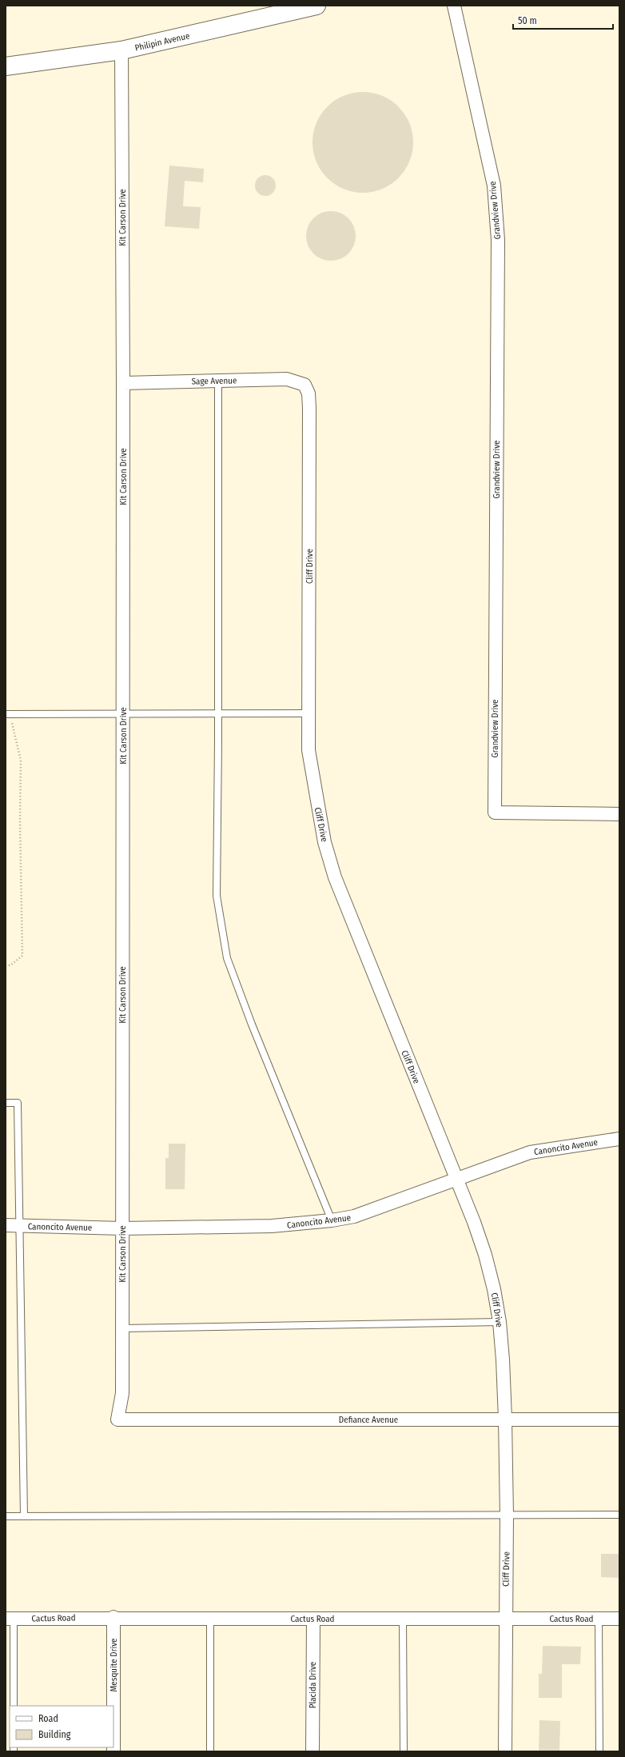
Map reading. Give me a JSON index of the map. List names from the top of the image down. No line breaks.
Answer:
{"streets":{"main road":["Philipin Avenue"],"street":["Grandview Drive","Kit Carson Drive","Sage Avenue","Cliff Drive","Canoncito Avenue","Defiance Avenue","Cactus Road","Mesquite Drive","Placida Drive"]},"crossings":[["Philipin Avenue","Kit Carson Drive"],["Kit Carson Drive","Sage Avenue"],["Kit Carson Drive","Canoncito Avenue"],["Kit Carson Drive","Defiance Avenue"],["Sage Avenue","Cliff Drive"],["Cliff Drive","Canoncito Avenue"],["Cliff Drive","Defiance Avenue"],["Cliff Drive","Cactus Road"],["Cactus Road","Mesquite Drive"],["Cactus Road","Placida Drive"]],"legend":["Road","Building"],"scale_bar":"50 m"}
